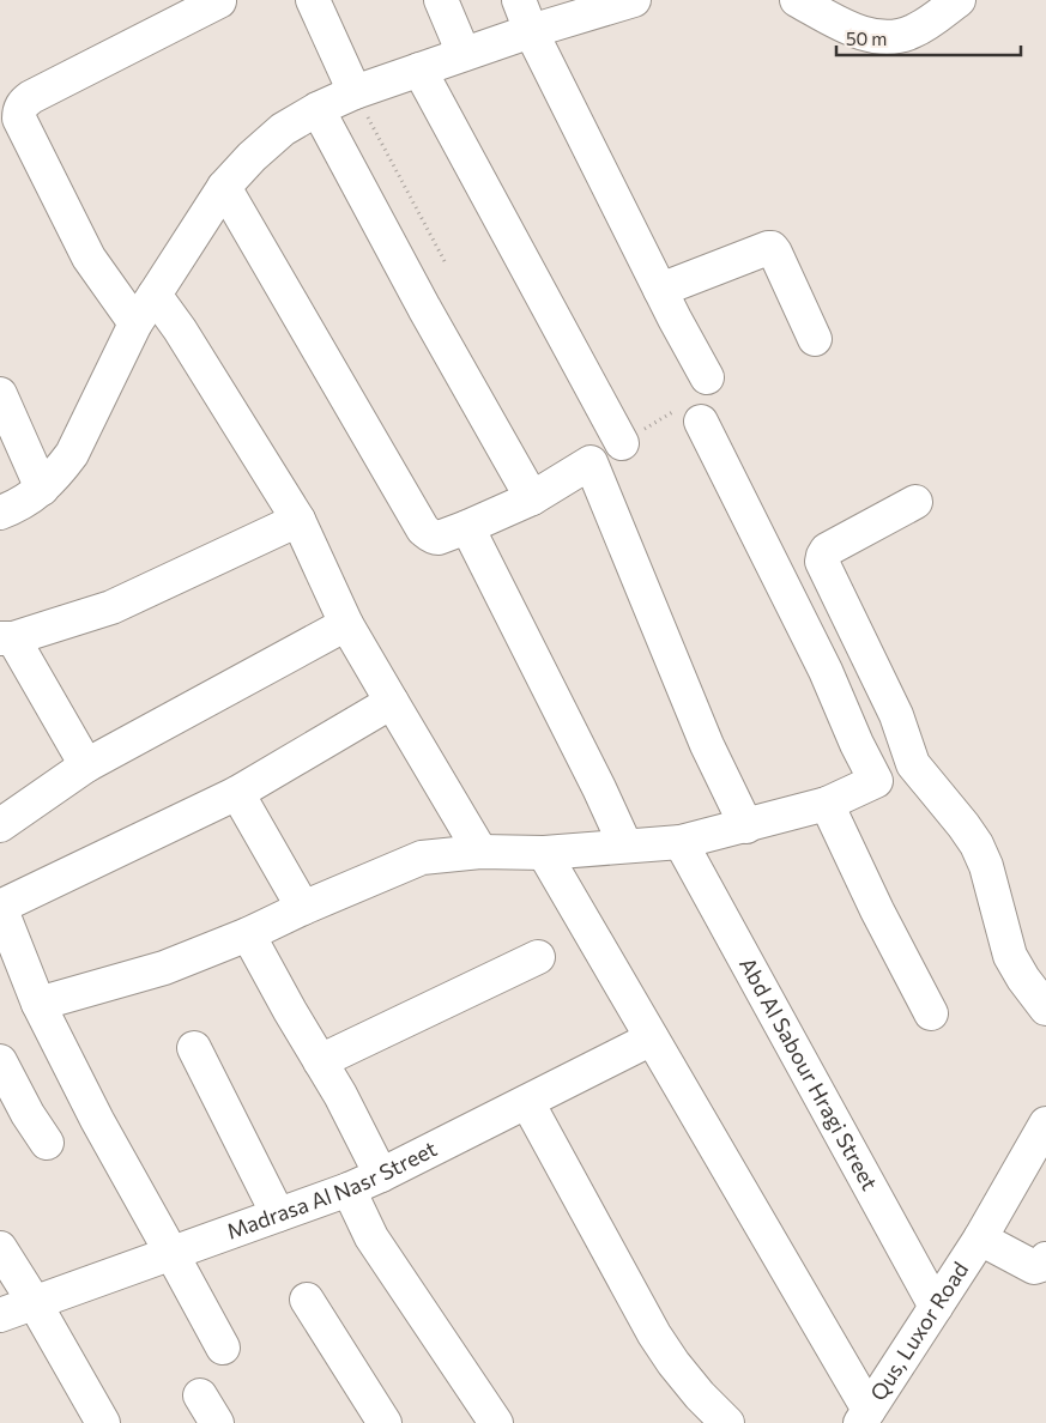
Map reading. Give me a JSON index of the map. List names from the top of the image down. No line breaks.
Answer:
{"streets":{"street":["Abd Al Sabour Hragi Street","Madrasa Al Nasr Street","Qus, Luxor Road"]},"crossings":[["Abd Al Sabour Hragi Street","Qus, Luxor Road"]],"scale_bar":"50 m"}
